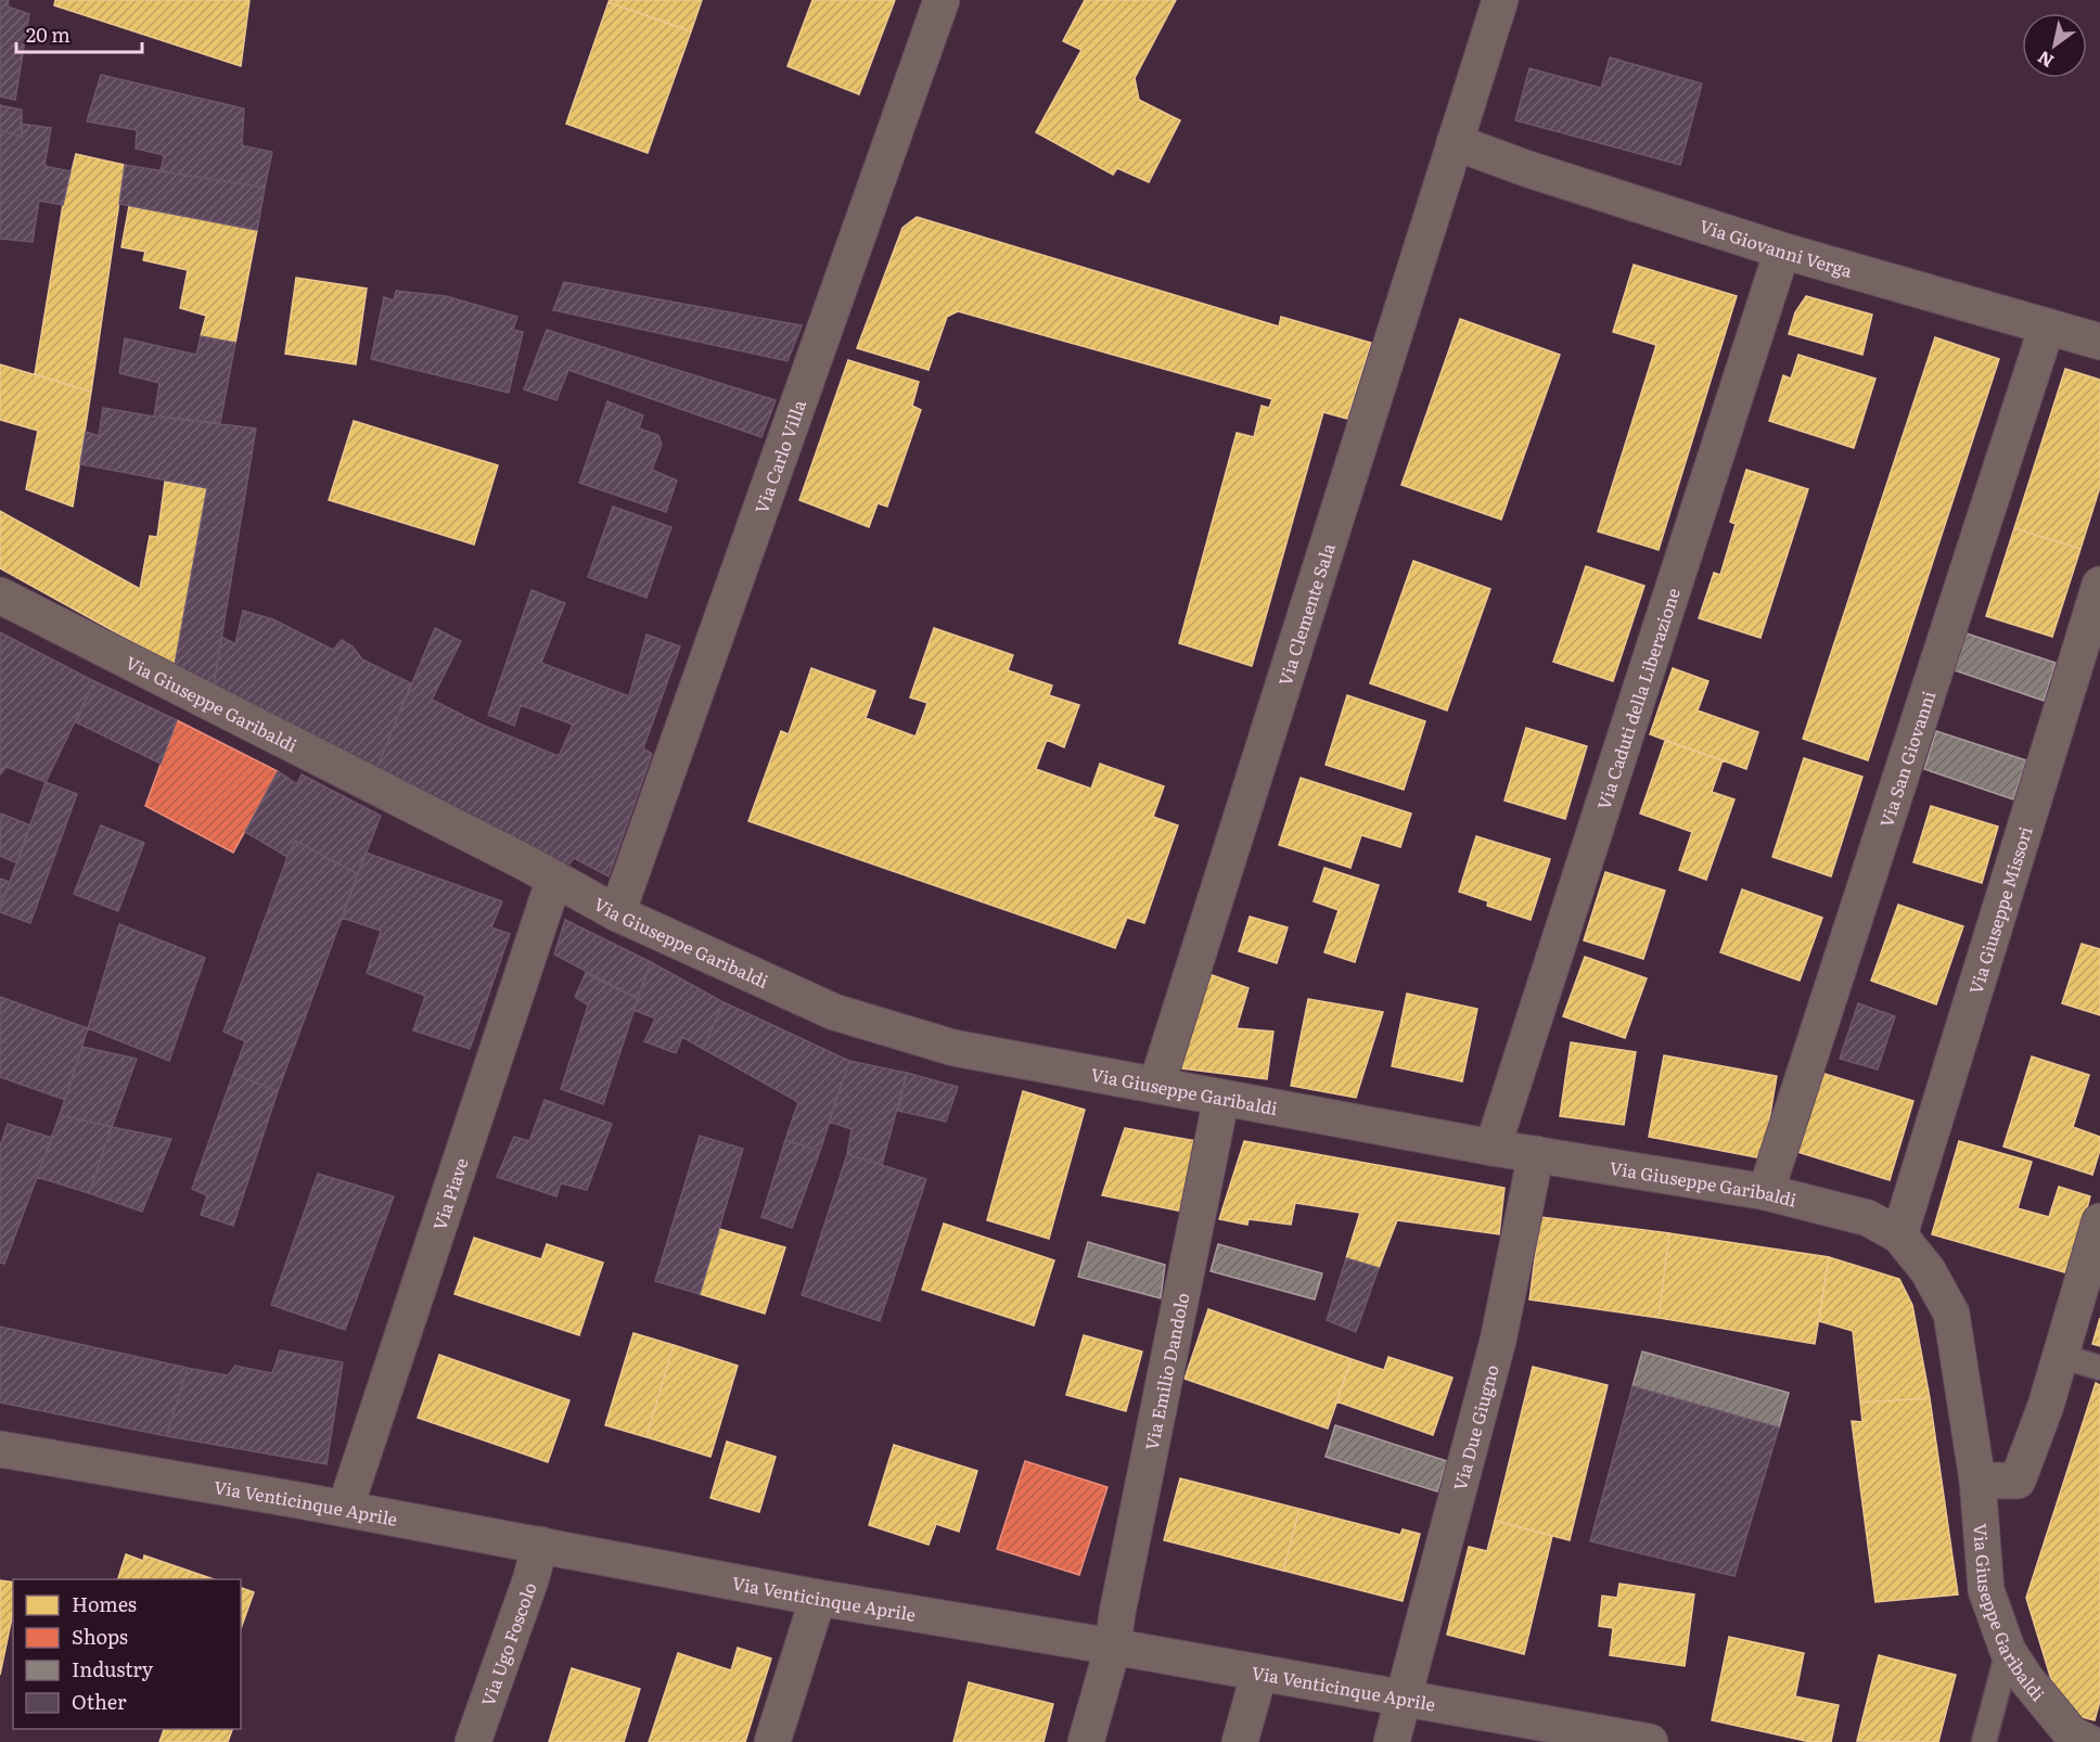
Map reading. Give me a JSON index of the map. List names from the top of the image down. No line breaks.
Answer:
{"streets":{"street":["Via Giovanni Verga","Via Carlo Villa","Via Clemente Sala","Via Caduti della Liberazione","Via Giuseppe Garibaldi","Via San Giovanni","Via Giuseppe Missori","Via Piave","Via Emilio Dandolo","Via Due Giugno","Via Venticinque Aprile","Via Ugo Foscolo"]},"crossings":[["Via Giovanni Verga","Via Clemente Sala"],["Via Giovanni Verga","Via Caduti della Liberazione"],["Via Giovanni Verga","Via San Giovanni"],["Via Carlo Villa","Via Giuseppe Garibaldi"],["Via Clemente Sala","Via Giuseppe Garibaldi"],["Via Caduti della Liberazione","Via Giuseppe Garibaldi"],["Via Giuseppe Garibaldi","Via San Giovanni"],["Via Giuseppe Garibaldi","Via Giuseppe Missori"],["Via Giuseppe Garibaldi","Via Piave"],["Via Giuseppe Garibaldi","Via Emilio Dandolo"],["Via Giuseppe Garibaldi","Via Due Giugno"],["Via Piave","Via Venticinque Aprile"],["Via Emilio Dandolo","Via Venticinque Aprile"],["Via Due Giugno","Via Venticinque Aprile"],["Via Venticinque Aprile","Via Ugo Foscolo"]],"legend":["Homes","Shops","Industry","Other"],"scale_bar":"20 m","north":"bottom left"}
